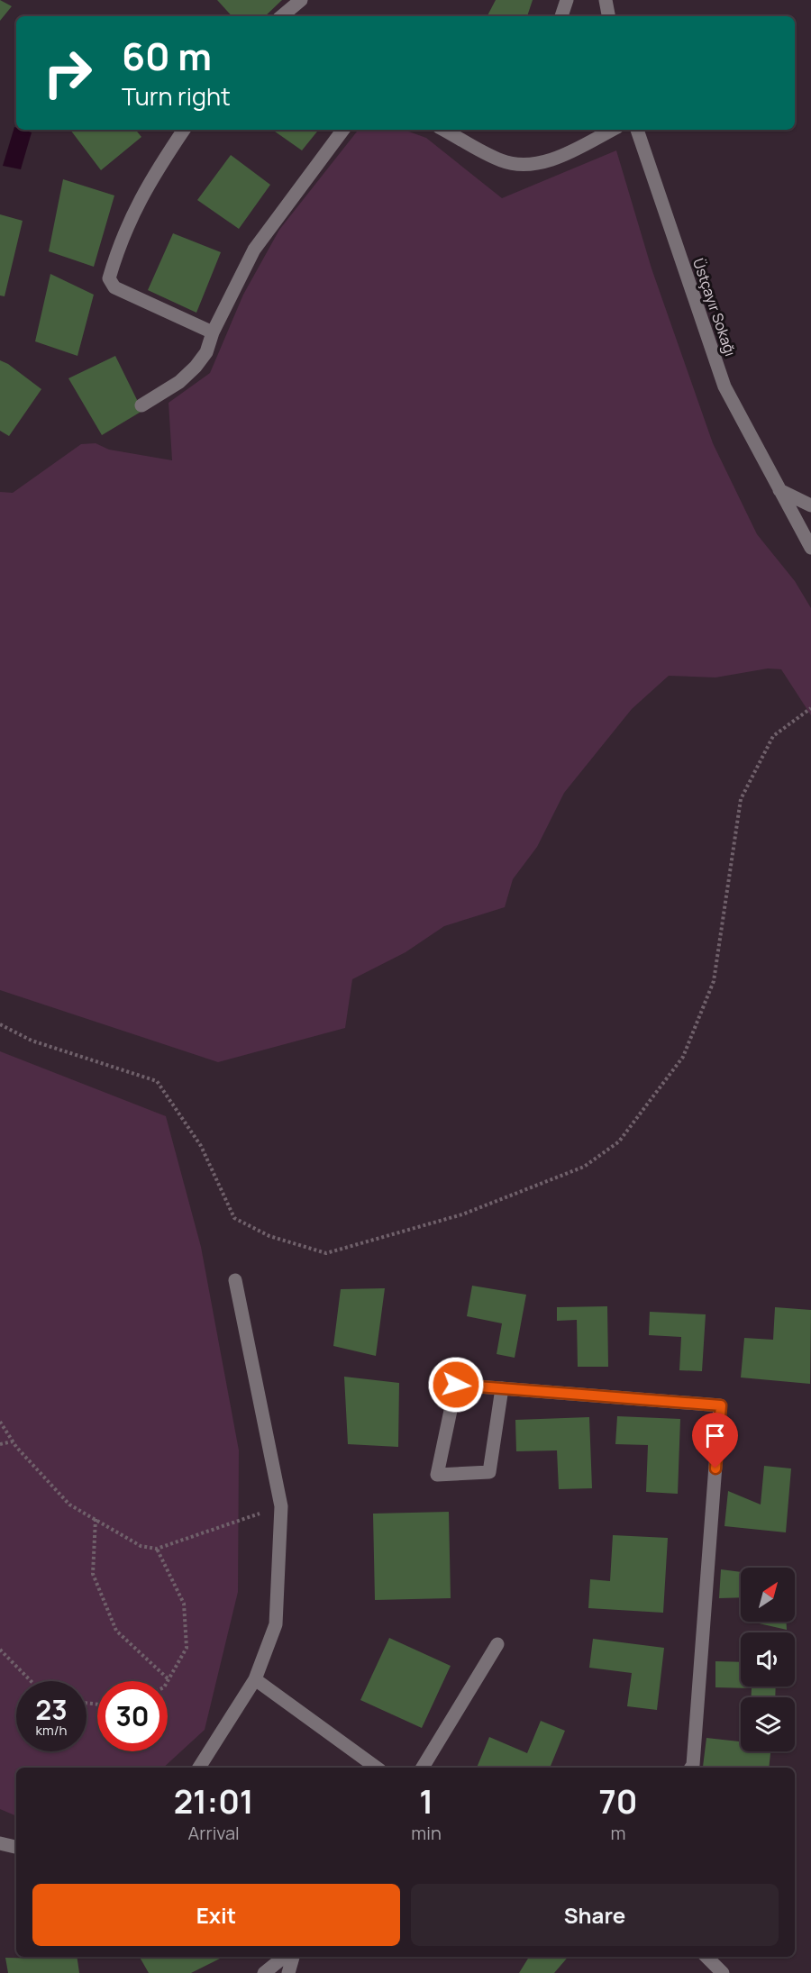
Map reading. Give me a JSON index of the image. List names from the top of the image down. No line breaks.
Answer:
{"streets":{"street":["Üstçayır Sokağı"]},"north":"top right","page":{"turn":["60 m","Turn right"],"speed":"23 km/h","limit":"30","eta":["21:01","Arrival","1","min","70","m"],"buttons":["Exit","Share"]}}
